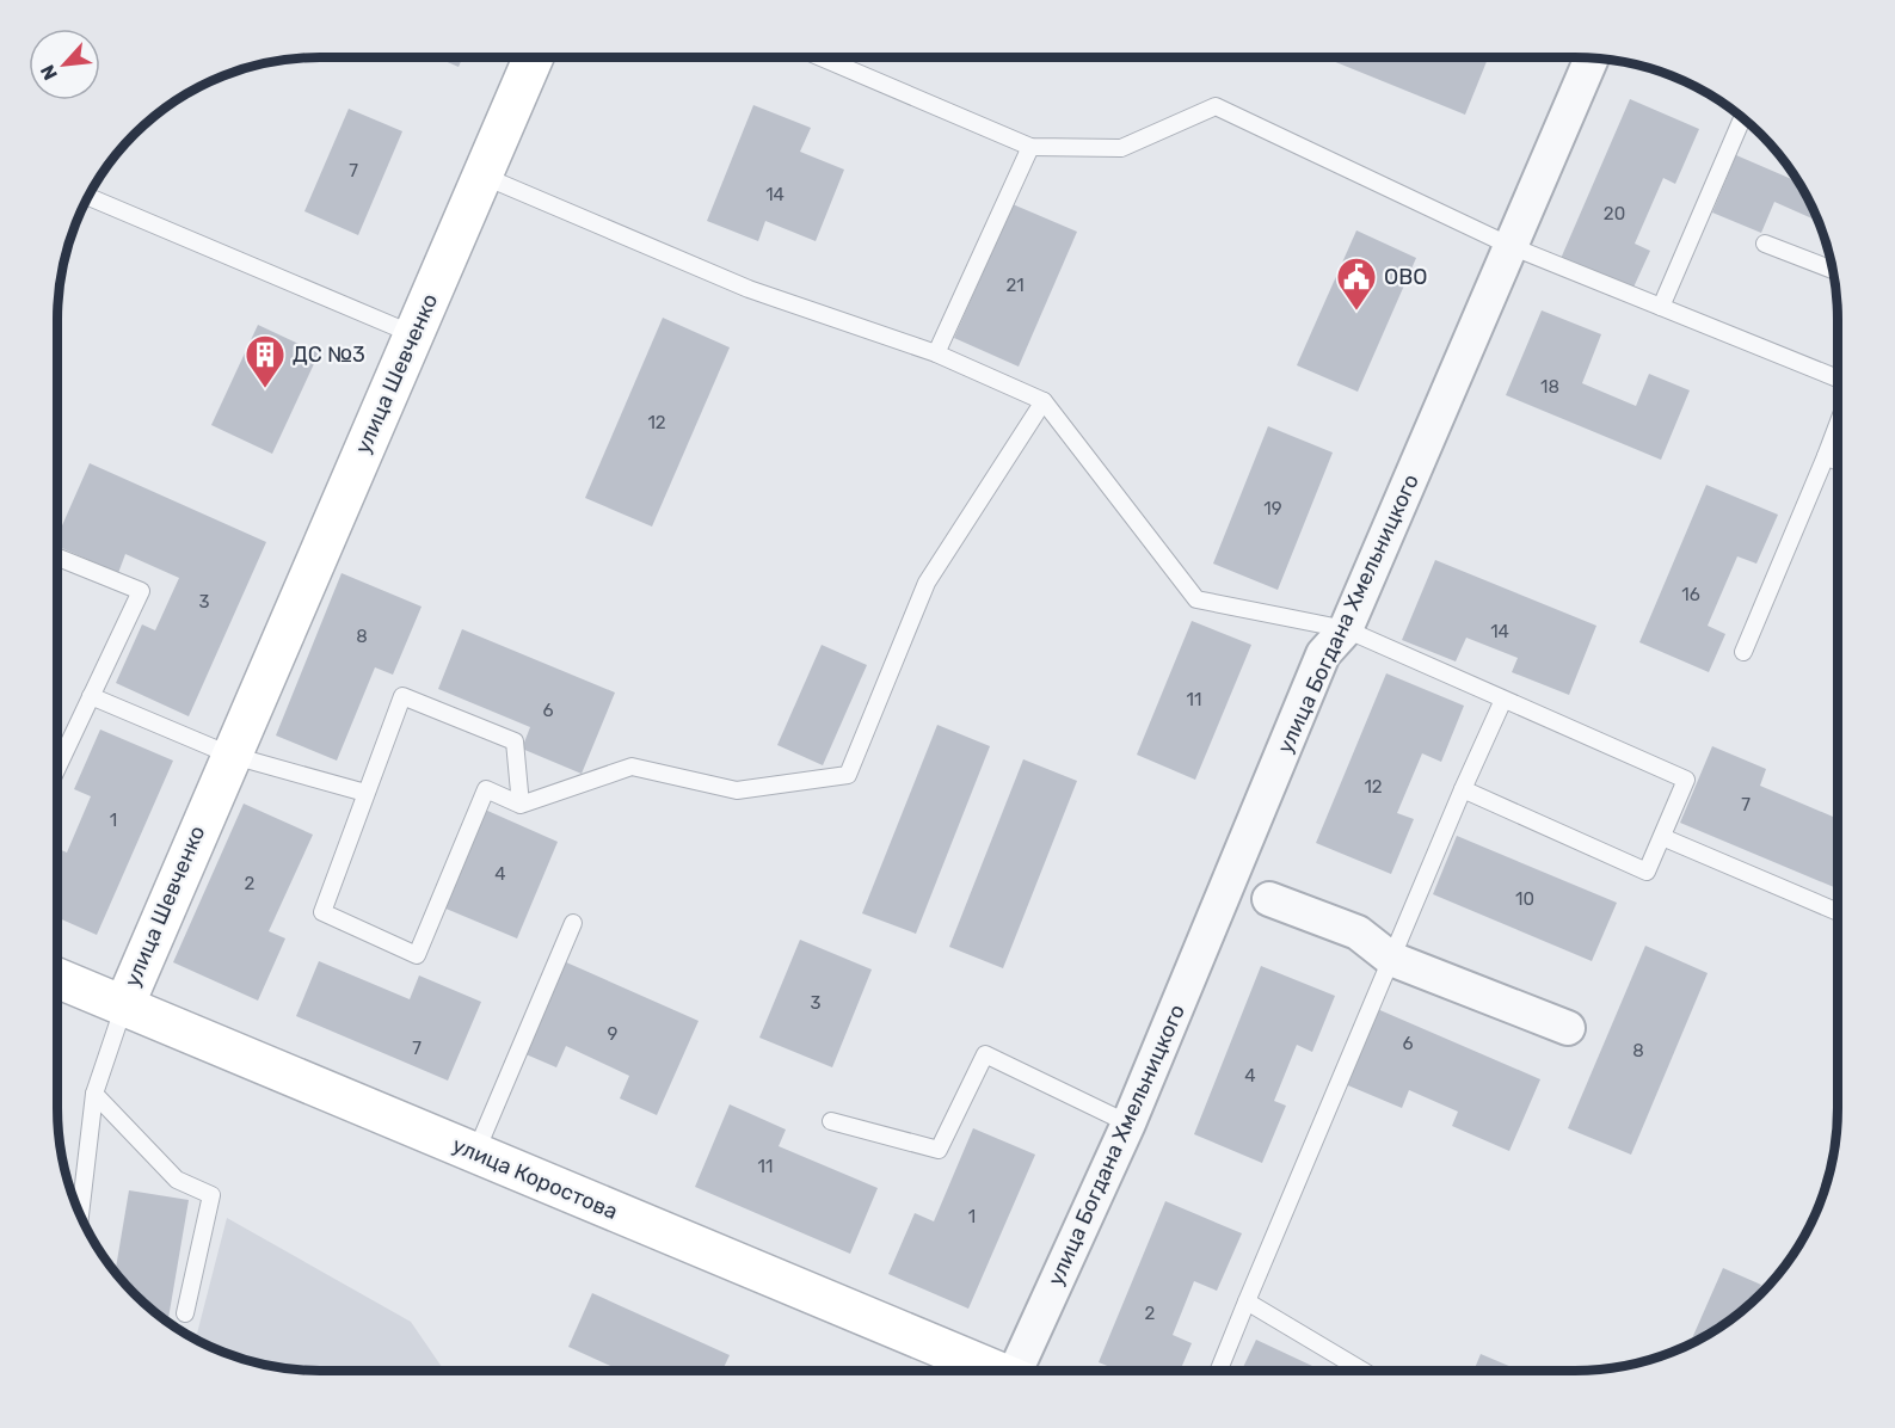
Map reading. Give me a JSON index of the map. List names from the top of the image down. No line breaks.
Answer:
{"streets":{"main road":["улица Шевченко","улица Коростова"],"street":["улица Богдана Хмельницкого"]},"crossings":[["улица Шевченко","улица Коростова"]],"places":{"public building":["ОВО"],"building":["ДС №3"]},"house_numbers":["7","14","20","21","18","12","19","16","3","14","8","11","6","12","7","1","4","2","10","3","9","6","7","8","4","11","1","2"],"north":"bottom left"}
